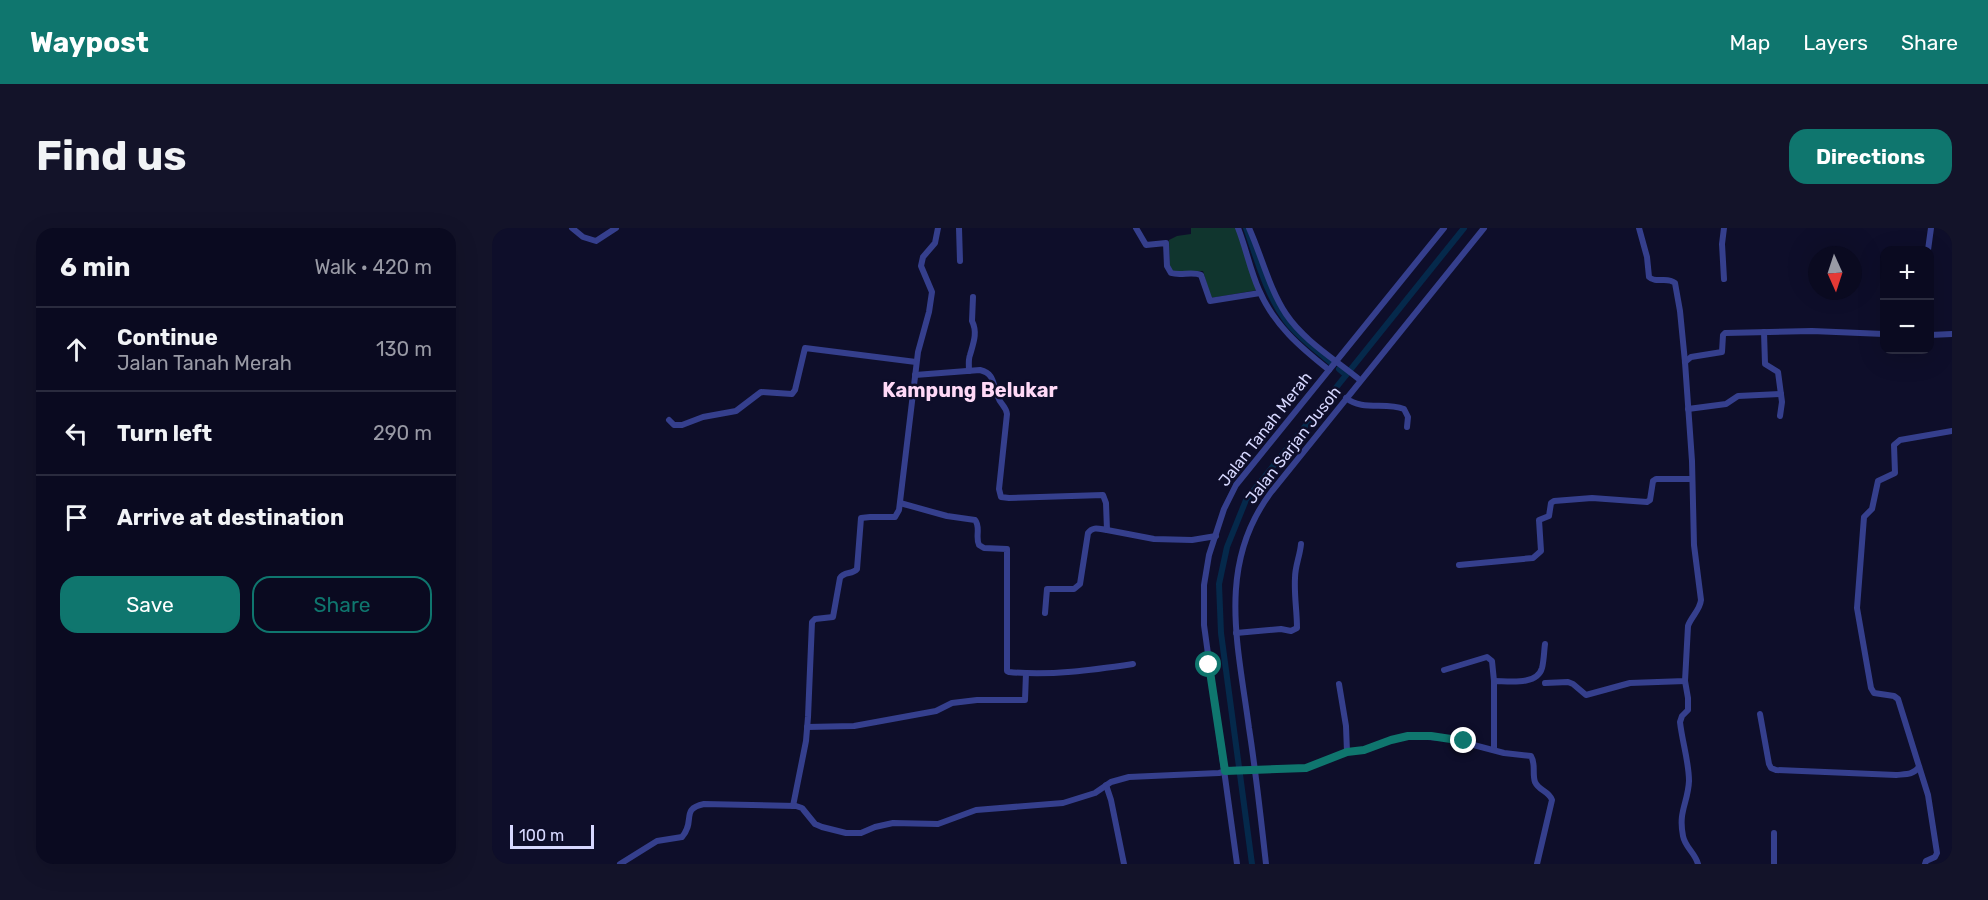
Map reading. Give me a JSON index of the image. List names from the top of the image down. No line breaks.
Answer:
{"streets":{"street":["Jalan Tanah Merah","Jalan Sarjan Jusoh"]},"districts":["Kampung Belukar"],"scale_bar":"100 m","north":"bottom","page":{"header":"Waypost","nav":["Map","Layers","Share"],"buttons":["Directions",["Save","Share"]],"title":"Find us","heading":["6 min","Walk · 420 m"],"map_buttons":["+","−"],"list":[["Continue","Jalan Tanah Merah","130 m"],["Turn left","290 m"],"Arrive at destination"],"scale":"100 m"}}
